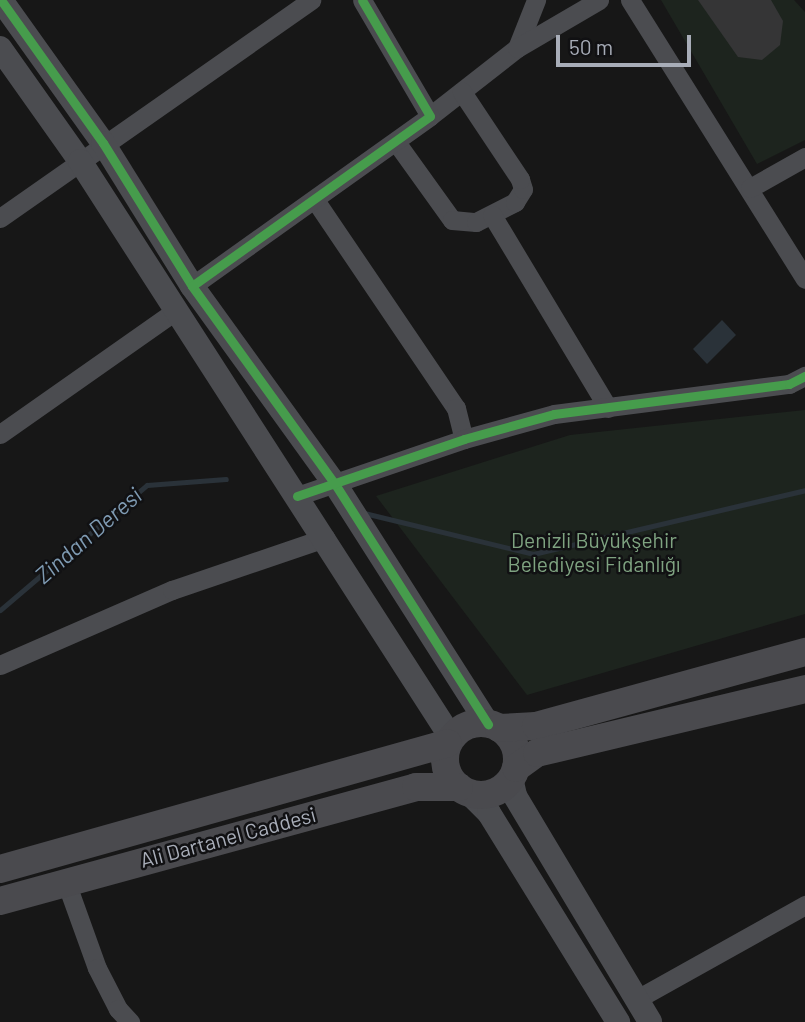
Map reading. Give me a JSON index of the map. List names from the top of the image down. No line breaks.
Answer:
{"streets":{"main road":["Ali Dartanel Caddesi"]},"water":["Zindan Deresi"],"parks":["Denizli Büyükşehir Belediyesi Fidanlığı"],"scale_bar":"50 m"}
